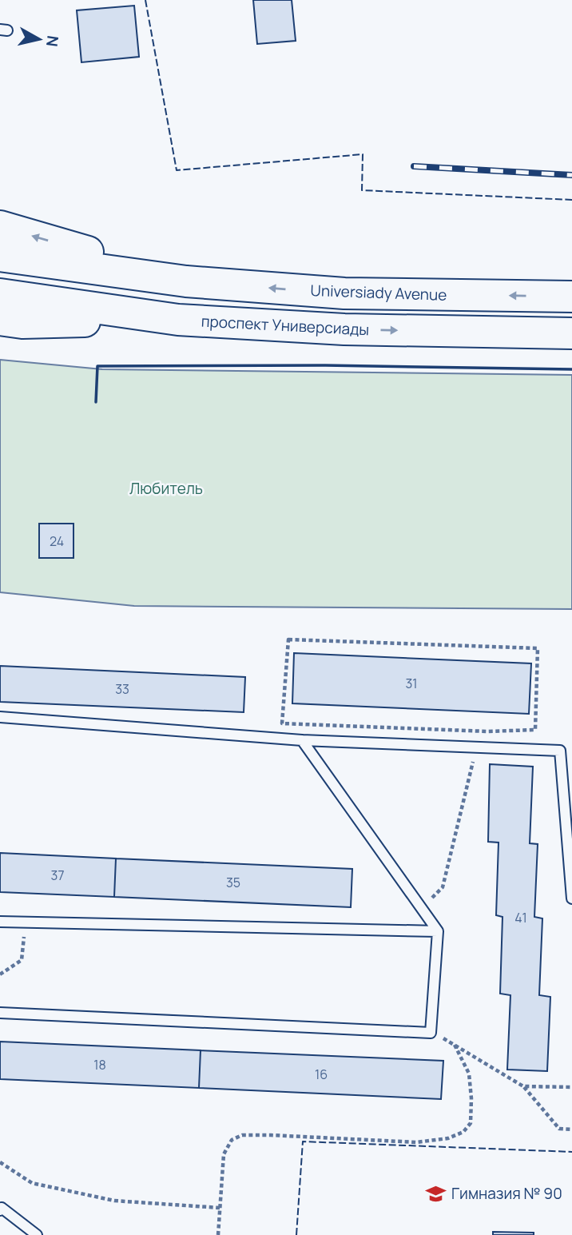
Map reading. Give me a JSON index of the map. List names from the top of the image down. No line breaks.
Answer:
{"streets":{"main road":["Universiady Avenue","проспект Универсиады"]},"one_way":["Universiady Avenue","проспект Универсиады"],"parks":["Любитель"],"places":{"school or university":["Гимназия № 90"]},"house_numbers":["24","31","33","37","35","41","18","16"],"north":"right"}
